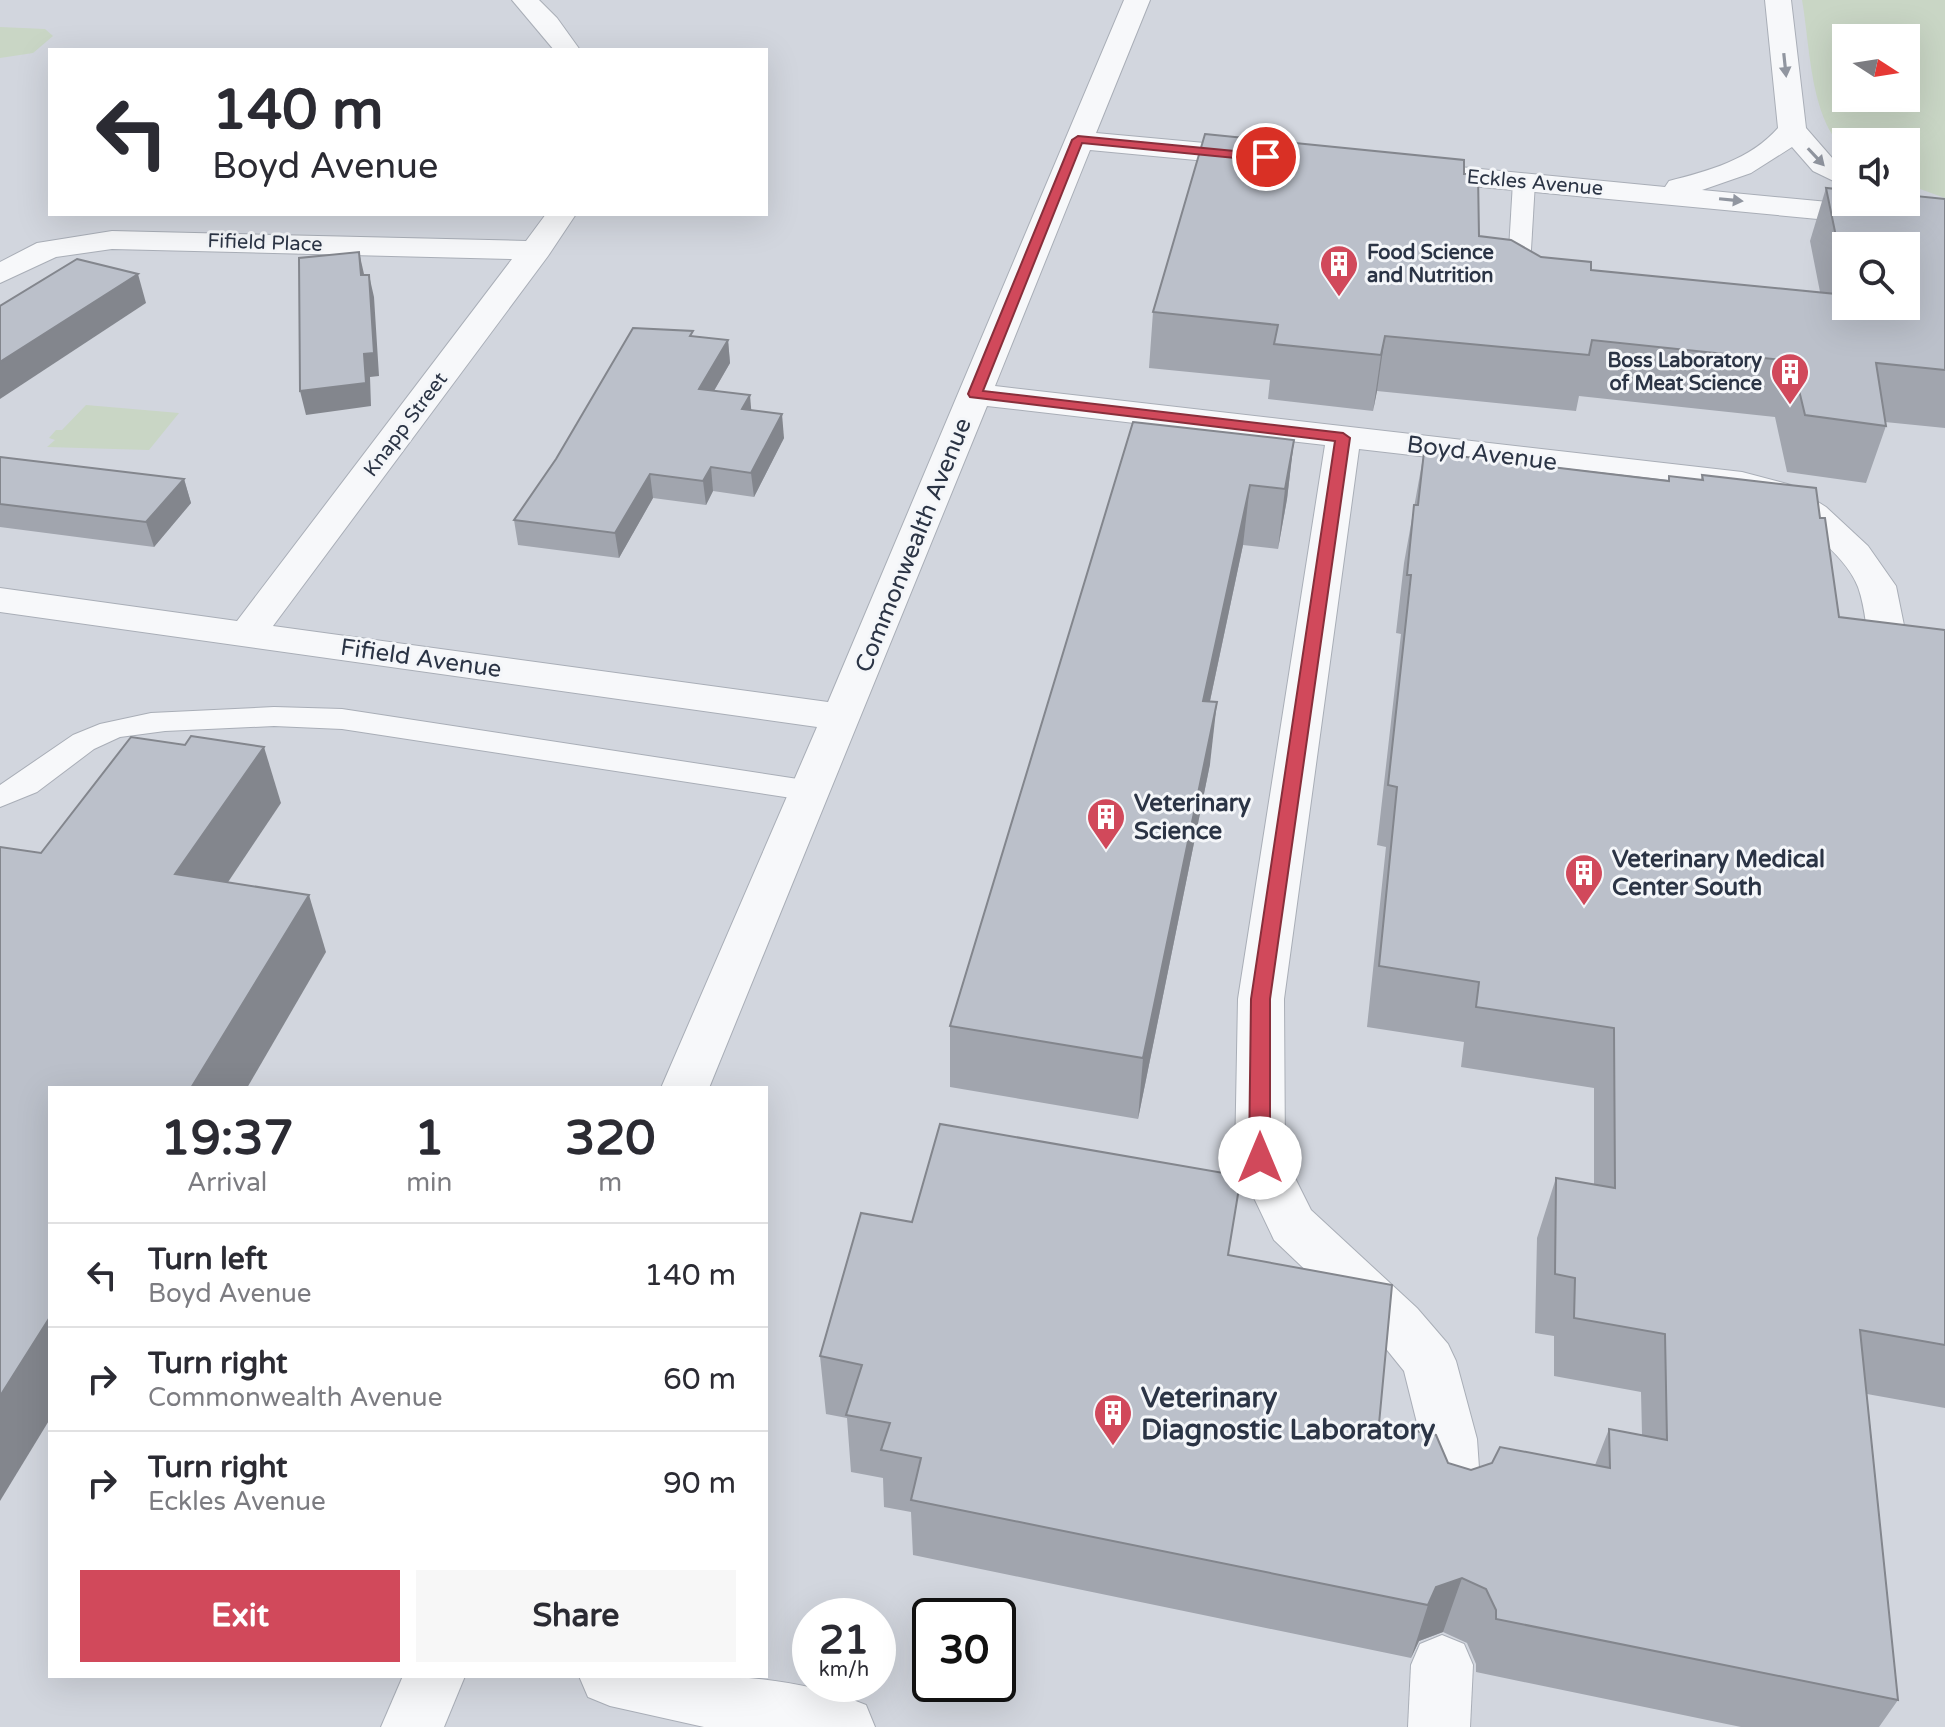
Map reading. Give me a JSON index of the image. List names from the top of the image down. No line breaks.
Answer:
{"streets":{"street":["Eckles Avenue","Fifield Place","Knapp Street","Boyd Avenue","Commonwealth Avenue","Fifield Avenue"]},"crossings":[["Fifield Place","Knapp Street"],["Knapp Street","Fifield Avenue"],["Boyd Avenue","Commonwealth Avenue"],["Commonwealth Avenue","Fifield Avenue"]],"one_way":["Eckles Avenue"],"places":{"building":["Food Science and Nutrition","Boss Laboratory of Meat Science","Veterinary Science","Veterinary Medical Center South","Veterinary Diagnostic Laboratory"]},"north":"right","page":{"turn":["140 m","Boyd Avenue"],"eta":["19:37","Arrival","1","min","320","m"],"list":[{"name":"Turn left","note":"Boyd Avenue","value":"140 m"},{"name":"Turn right","note":"Commonwealth Avenue","value":"60 m"},{"name":"Turn right","note":"Eckles Avenue","value":"90 m"}],"buttons":["Exit","Share"],"speed":"21 km/h","limit":"30"}}
